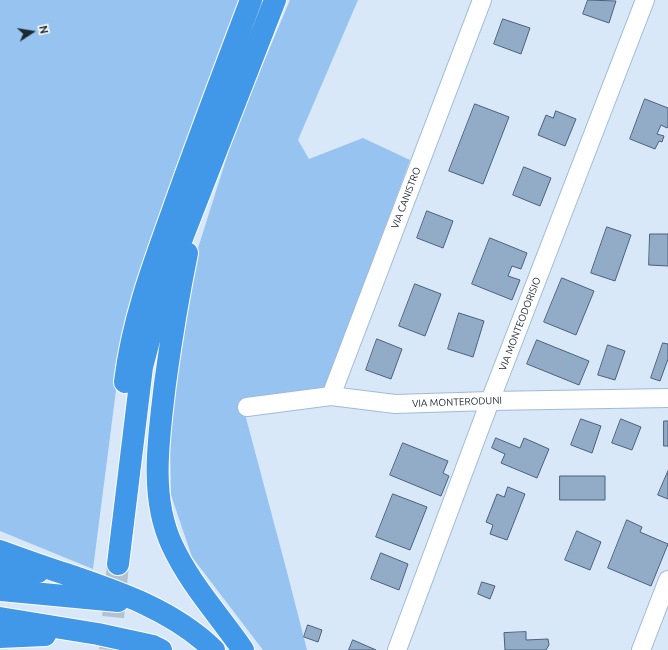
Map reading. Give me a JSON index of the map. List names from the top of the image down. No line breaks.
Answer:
{"streets":{"street":["VIA CANISTRO","VIA MONTEODORISIO","VIA MONTERODUNI"]},"crossings":[["VIA CANISTRO","VIA MONTERODUNI"],["VIA MONTEODORISIO","VIA MONTERODUNI"]],"north":"right"}
